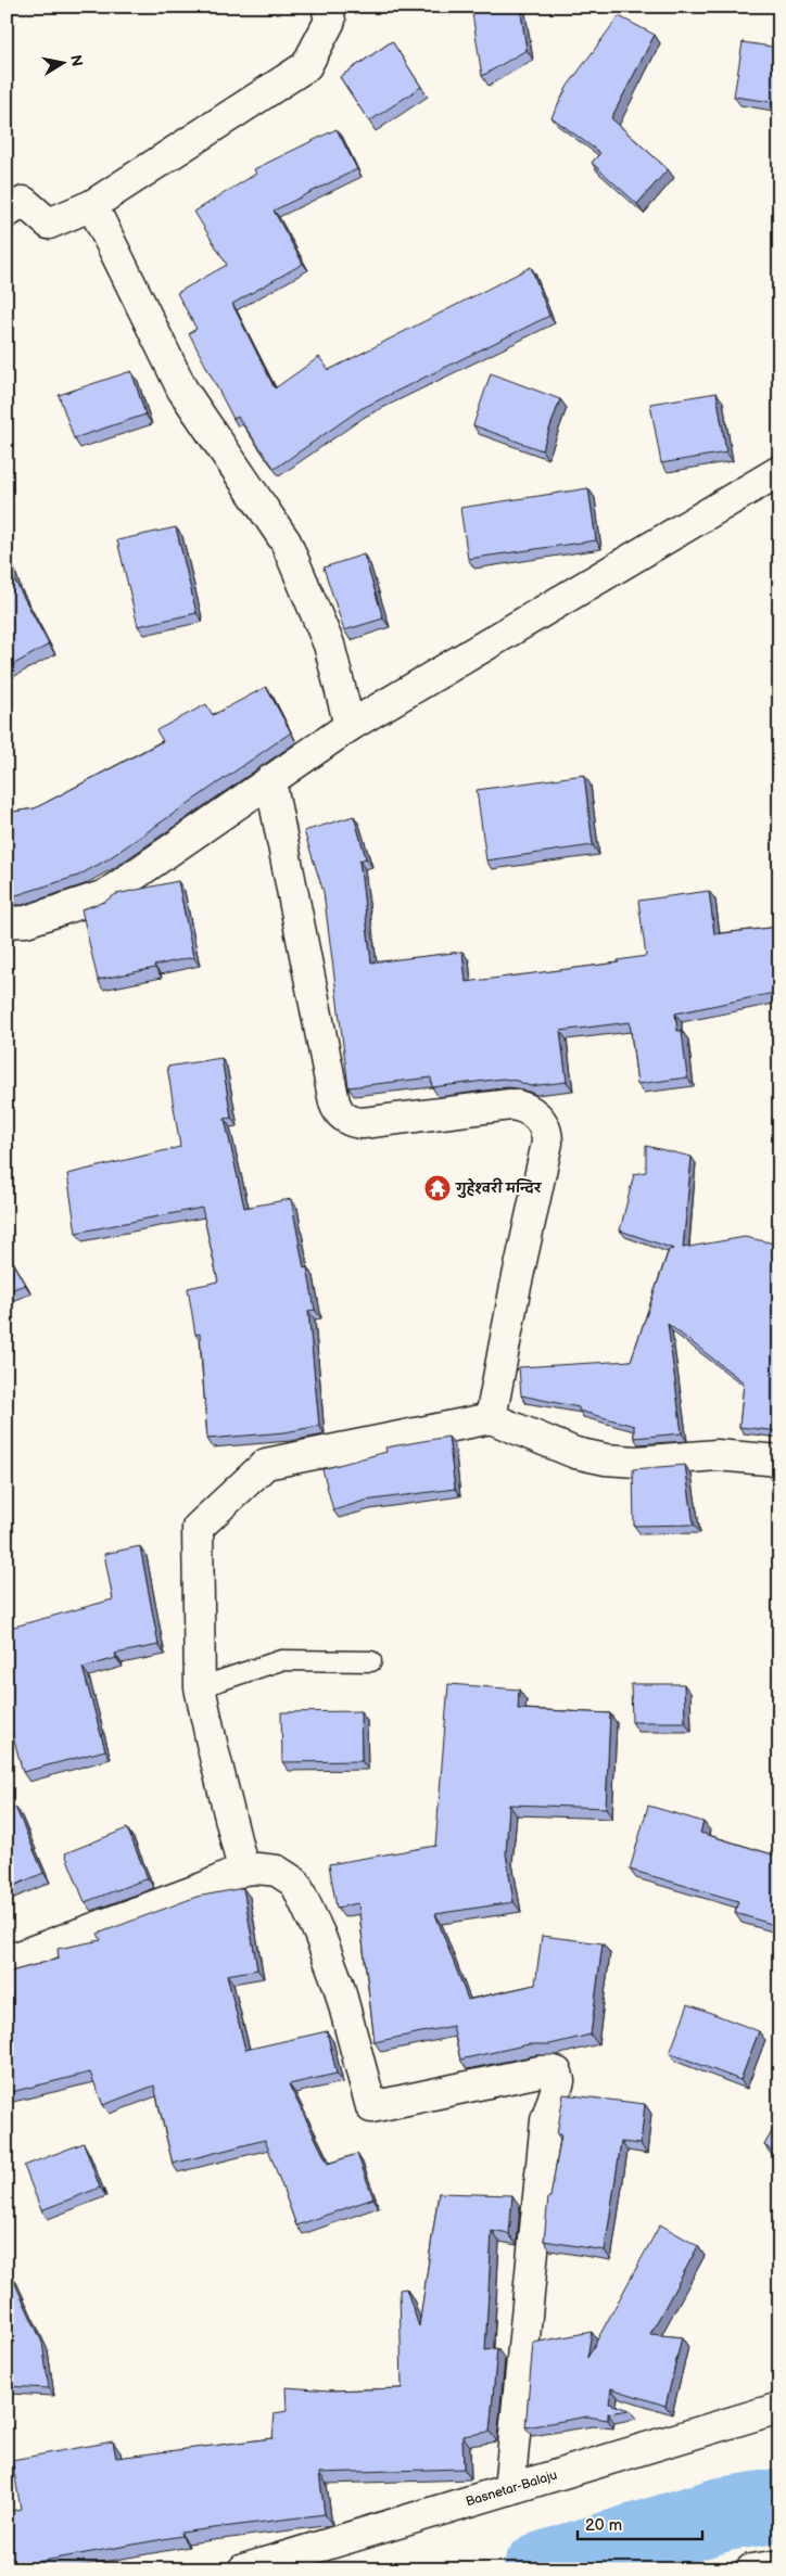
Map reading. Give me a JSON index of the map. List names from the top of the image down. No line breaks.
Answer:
{"streets":{"street":["Basnetar-Balaju"]},"places":{"temple":["गुहेश्वरी मन्दिर"]},"scale_bar":"20 m","north":"right"}
